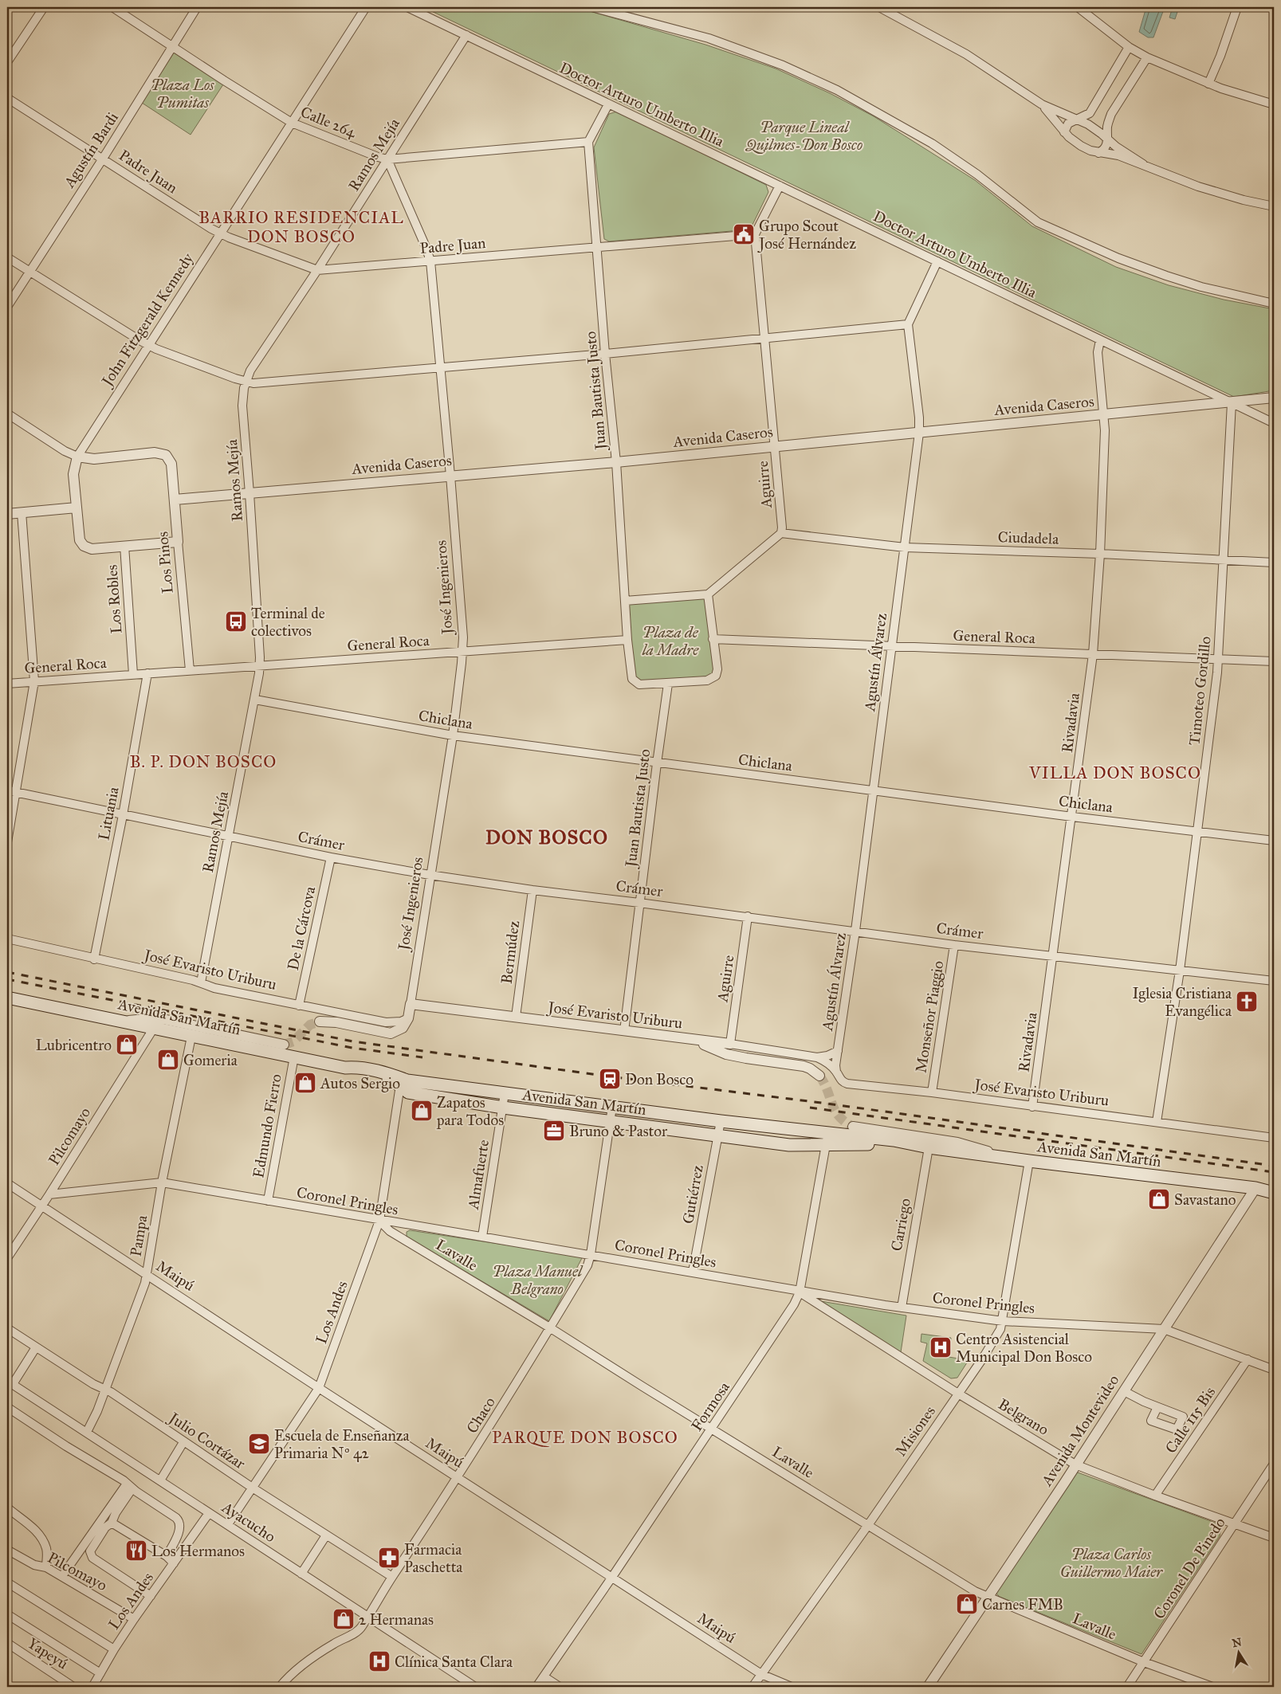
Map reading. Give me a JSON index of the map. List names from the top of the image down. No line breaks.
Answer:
{"streets":{"main road":["Avenida San Martín"],"street":["Doctor Arturo Umberto Illia","Calle 264","Agustín Bardi","Ramos Mejía","Padre Juan","John Fitzgerald Kennedy","Juan Bautista Justo","Avenida Caseros","Aguirre","Ciudadela","Los Pinos","José Ingenieros","Los Robles","General Roca","Agustín Álvarez","Timoteo Gordillo","Chiclana","Rivadavia","Lituania","Crámer","De la Cárcova","Bermúdez","José Evaristo Uriburu","Monseñor Piaggio","Edmundo Fierro","Pilcomayo","Almafuerte","Gutiérrez","Coronel Pringles","Carriego","Pampa","Lavalle","Maipú","Los Andes","Formosa","Chaco","Belgrano","Calle 115 Bis","Avenida Montevideo","Misiones","Julio Cortázar","Ayacucho","Coronel De Pinedo","Yapeyú"]},"crossings":[["Doctor Arturo Umberto Illia","Ramos Mejía"],["Doctor Arturo Umberto Illia","Avenida Caseros"],["Doctor Arturo Umberto Illia","Timoteo Gordillo"],["Doctor Arturo Umberto Illia","Rivadavia"],["Calle 264","Agustín Bardi"],["Calle 264","Ramos Mejía"],["Calle 264","John Fitzgerald Kennedy"],["Calle 264","Juan Bautista Justo"],["Calle 264","José Ingenieros"],["Agustín Bardi","Padre Juan"],["Ramos Mejía","Padre Juan"],["Ramos Mejía","Avenida Caseros"],["Ramos Mejía","José Ingenieros"],["Ramos Mejía","General Roca"],["Ramos Mejía","Chiclana"],["Ramos Mejía","Crámer"],["Ramos Mejía","José Evaristo Uriburu"],["Padre Juan","John Fitzgerald Kennedy"],["Padre Juan","Juan Bautista Justo"],["Padre Juan","Aguirre"],["Padre Juan","José Ingenieros"],["John Fitzgerald Kennedy","Los Pinos"],["John Fitzgerald Kennedy","Los Robles"],["Juan Bautista Justo","Avenida Caseros"],["Juan Bautista Justo","General Roca"],["Juan Bautista Justo","Chiclana"],["Juan Bautista Justo","Crámer"],["Juan Bautista Justo","José Evaristo Uriburu"],["Avenida Caseros","Aguirre"],["Avenida Caseros","Los Pinos"],["Avenida Caseros","José Ingenieros"],["Avenida Caseros","Agustín Álvarez"],["Avenida Caseros","Timoteo Gordillo"],["Avenida Caseros","Rivadavia"],["Aguirre","Ciudadela"],["Aguirre","Crámer"],["Aguirre","José Evaristo Uriburu"],["Ciudadela","Agustín Álvarez"],["Ciudadela","Timoteo Gordillo"],["Ciudadela","Rivadavia"],["Los Pinos","General Roca"],["José Ingenieros","General Roca"],["José Ingenieros","Chiclana"],["José Ingenieros","Crámer"],["José Ingenieros","José Evaristo Uriburu"],["Los Robles","General Roca"],["General Roca","Agustín Álvarez"],["General Roca","Timoteo Gordillo"],["General Roca","Rivadavia"],["General Roca","Lituania"],["Agustín Álvarez","Chiclana"],["Agustín Álvarez","Crámer"],["Agustín Álvarez","José Evaristo Uriburu"],["Timoteo Gordillo","Chiclana"],["Timoteo Gordillo","Crámer"],["Timoteo Gordillo","José Evaristo Uriburu"],["Chiclana","Rivadavia"],["Rivadavia","Crámer"],["Rivadavia","José Evaristo Uriburu"],["Lituania","Crámer"],["Lituania","José Evaristo Uriburu"],["Crámer","De la Cárcova"],["Crámer","Bermúdez"],["Crámer","Monseñor Piaggio"],["De la Cárcova","José Evaristo Uriburu"],["Bermúdez","José Evaristo Uriburu"],["José Evaristo Uriburu","Monseñor Piaggio"],["Avenida San Martín","Edmundo Fierro"],["Avenida San Martín","Pilcomayo"],["Avenida San Martín","Almafuerte"],["Avenida San Martín","Gutiérrez"],["Avenida San Martín","Carriego"],["Avenida San Martín","Pampa"],["Avenida San Martín","Los Andes"],["Avenida San Martín","Formosa"],["Avenida San Martín","Chaco"],["Avenida San Martín","Avenida Montevideo"],["Avenida San Martín","Misiones"],["Edmundo Fierro","Coronel Pringles"],["Pilcomayo","Coronel Pringles"],["Pilcomayo","Maipú"],["Pilcomayo","Los Andes"],["Almafuerte","Coronel Pringles"],["Gutiérrez","Coronel Pringles"],["Coronel Pringles","Carriego"],["Coronel Pringles","Pampa"],["Coronel Pringles","Lavalle"],["Coronel Pringles","Los Andes"],["Coronel Pringles","Formosa"],["Coronel Pringles","Chaco"],["Coronel Pringles","Belgrano"],["Coronel Pringles","Calle 115 Bis"],["Coronel Pringles","Avenida Montevideo"],["Coronel Pringles","Misiones"],["Pampa","Maipú"],["Pampa","Julio Cortázar"],["Pampa","Ayacucho"],["Lavalle","Los Andes"],["Lavalle","Formosa"],["Lavalle","Chaco"],["Lavalle","Avenida Montevideo"],["Lavalle","Misiones"],["Lavalle","Coronel De Pinedo"],["Maipú","Los Andes"],["Maipú","Formosa"],["Maipú","Chaco"],["Maipú","Misiones"],["Los Andes","Julio Cortázar"],["Los Andes","Ayacucho"],["Formosa","Belgrano"],["Chaco","Julio Cortázar"],["Chaco","Ayacucho"],["Belgrano","Calle 115 Bis"],["Belgrano","Avenida Montevideo"],["Belgrano","Misiones"],["Belgrano","Coronel De Pinedo"]],"districts":["BARRIO RESIDENCIAL DON BOSCO","B. P. DON BOSCO","VILLA DON BOSCO","DON BOSCO","PARQUE DON BOSCO"],"parks":["Plaza Los Pumitas","Parque Lineal Quilmes-Don Bosco","Plaza de la Madre","Plaza Manuel Belgrano","Plaza Carlos Guillermo Maier"],"places":{"public building":["Grupo Scout José Hernández"],"bus stop":["Terminal de colectivos"],"church":["Iglesia Cristiana Evangélica"],"shop":["Lubricentro","Gomeria","Autos Sergio","Zapatos para Todos","Savastano","Carnes FMB","2 Hermanas"],"station":["Don Bosco"],"office":["Bruno & Pastor"],"hospital":["Centro Asistencial Municipal Don Bosco","Clínica Santa Clara"],"school or university":["Escuela de Enseñanza Primaria Nº 42"],"restaurant":["Los Hermanos"],"pharmacy":["Farmacia Paschetta"]},"north":"top"}
